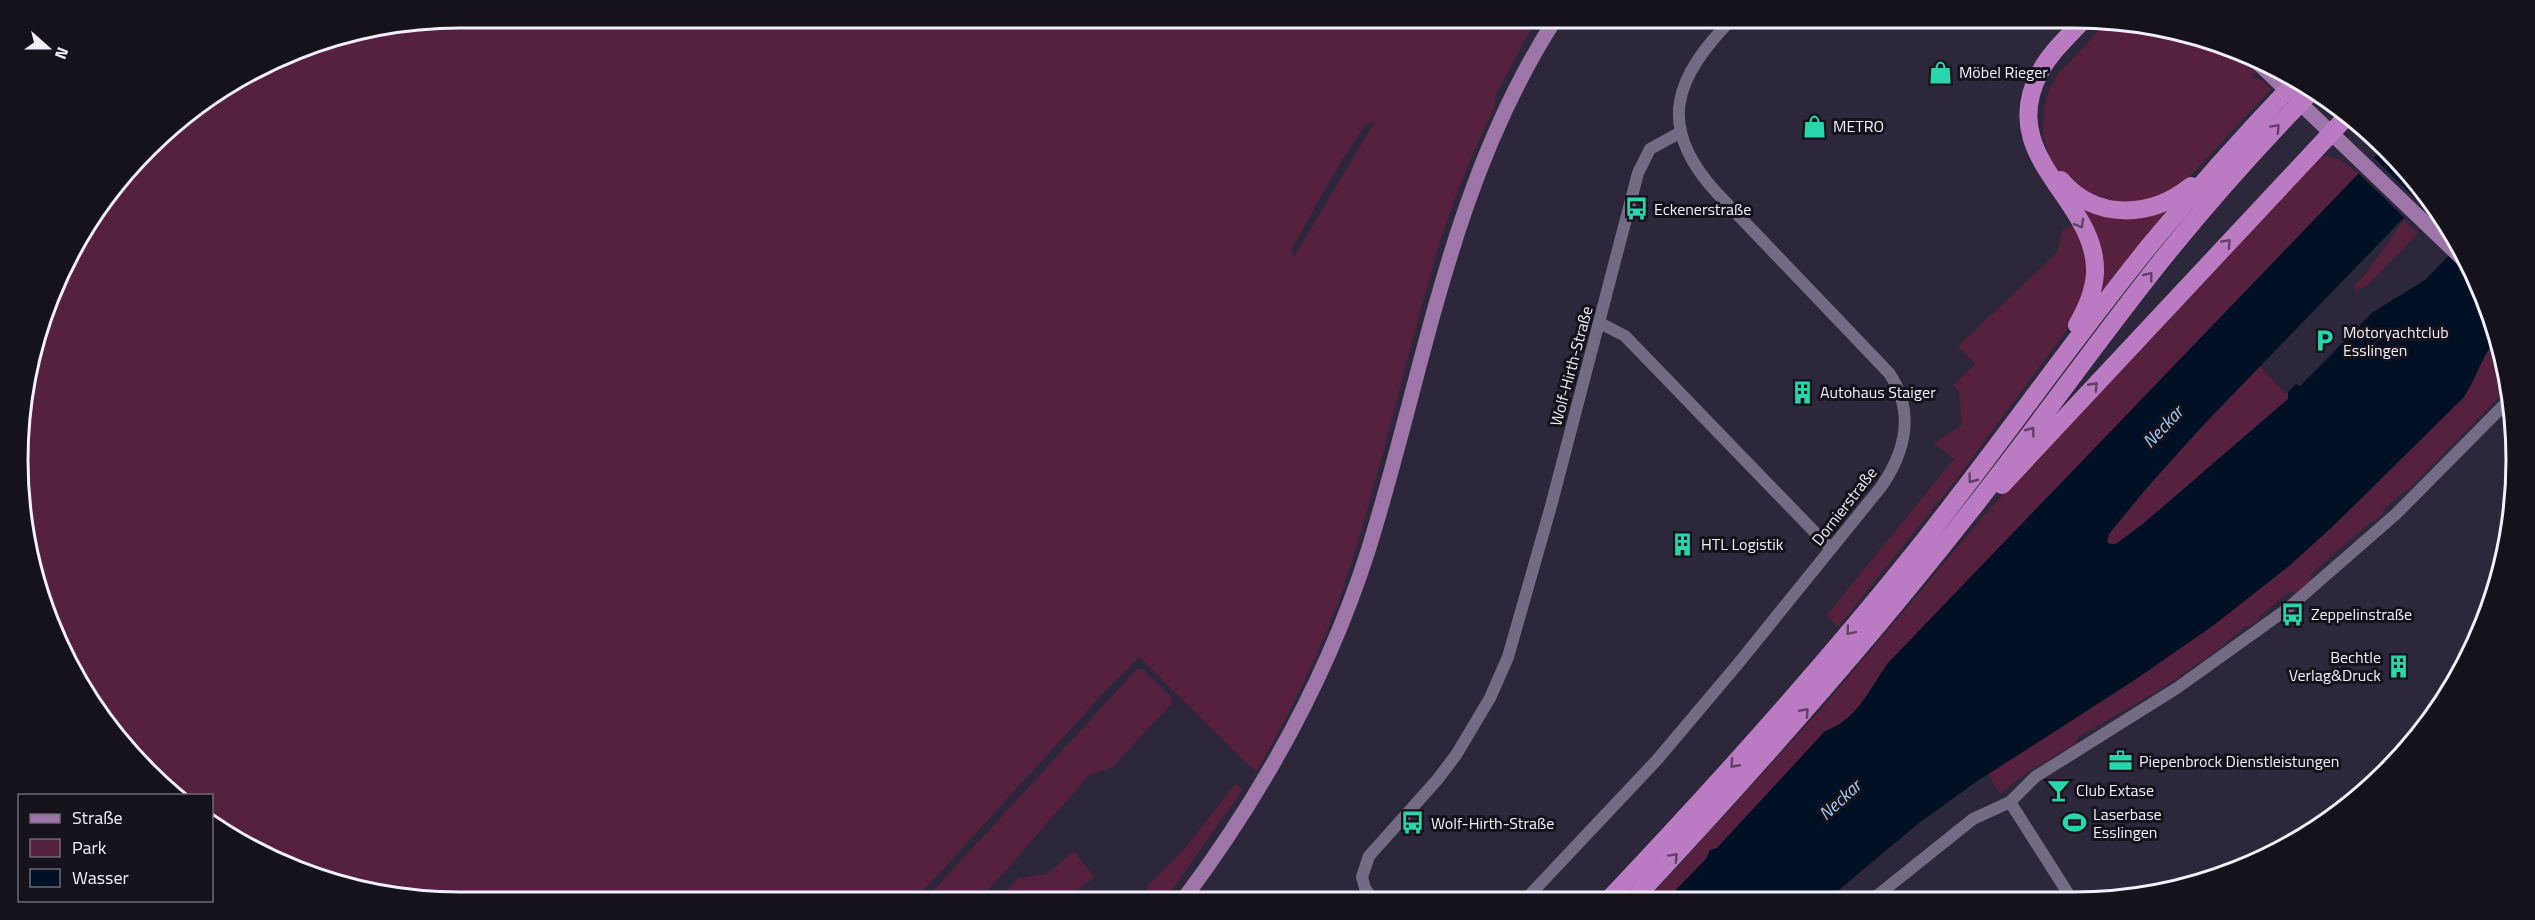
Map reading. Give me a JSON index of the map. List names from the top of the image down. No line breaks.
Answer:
{"streets":{"street":["Wolf-Hirth-Straße","Dornierstraße"]},"crossings":[["Wolf-Hirth-Straße","Dornierstraße"]],"water":["Neckar"],"places":{"shop":["Möbel Rieger","METRO"],"bus stop":["Eckenerstraße","Zeppelinstraße","Wolf-Hirth-Straße"],"parking":["Motoryachtclub Esslingen"],"building":["Autohaus Staiger","HTL Logistik","Bechtle Verlag&Druck"],"office":["Piepenbrock Dienstleistungen"],"bar":["Club Extase"],"sports":["Laserbase Esslingen"]},"legend":["Straße","Park","Wasser"],"north":"right"}
